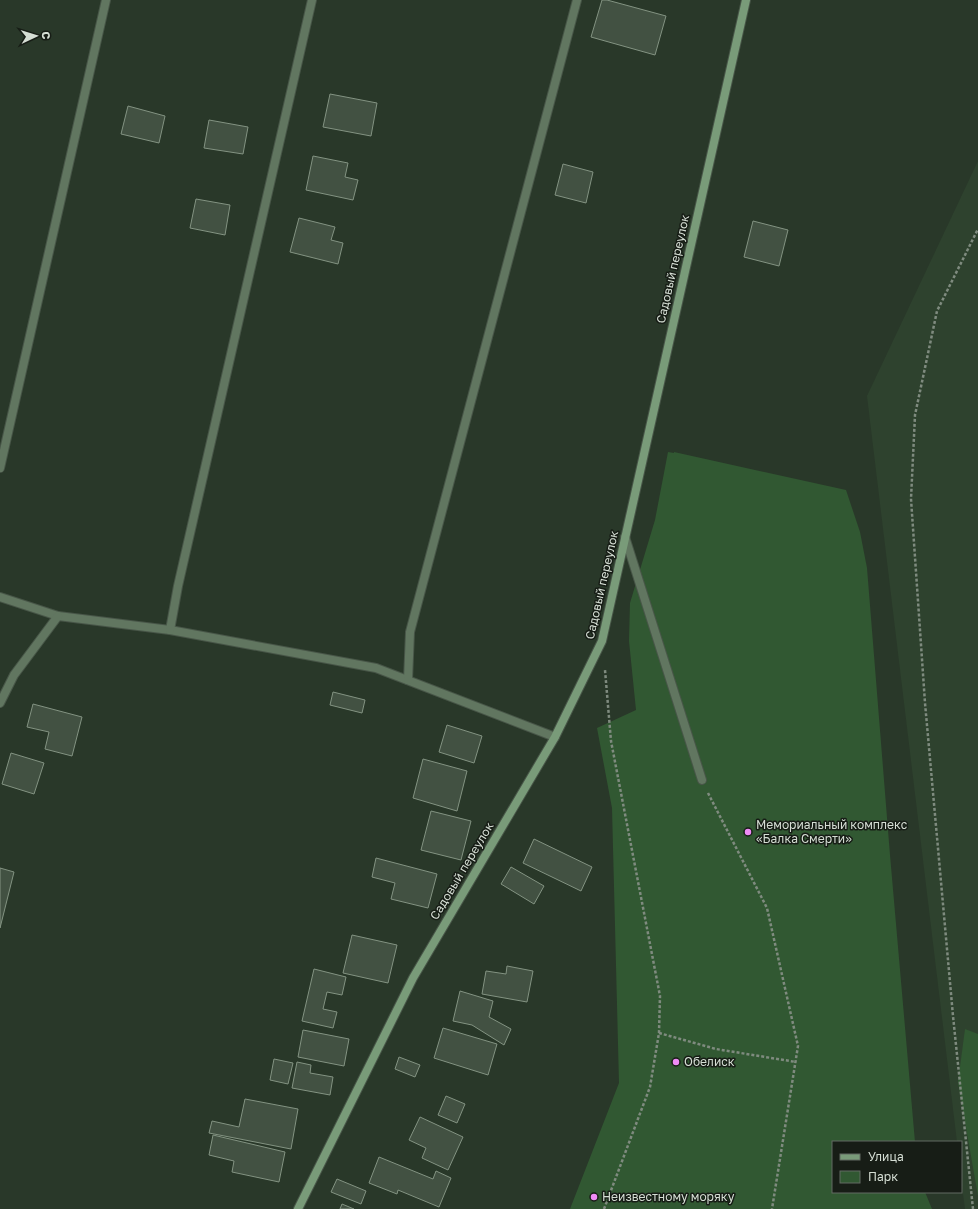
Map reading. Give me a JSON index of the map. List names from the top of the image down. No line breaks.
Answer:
{"streets":{"street":["Садовый переулок"]},"places":["Мемориальный комплекс «Балка Смерти»","Обелиск","Неизвестному моряку"],"legend":["Улица","Парк"],"north":"right"}
